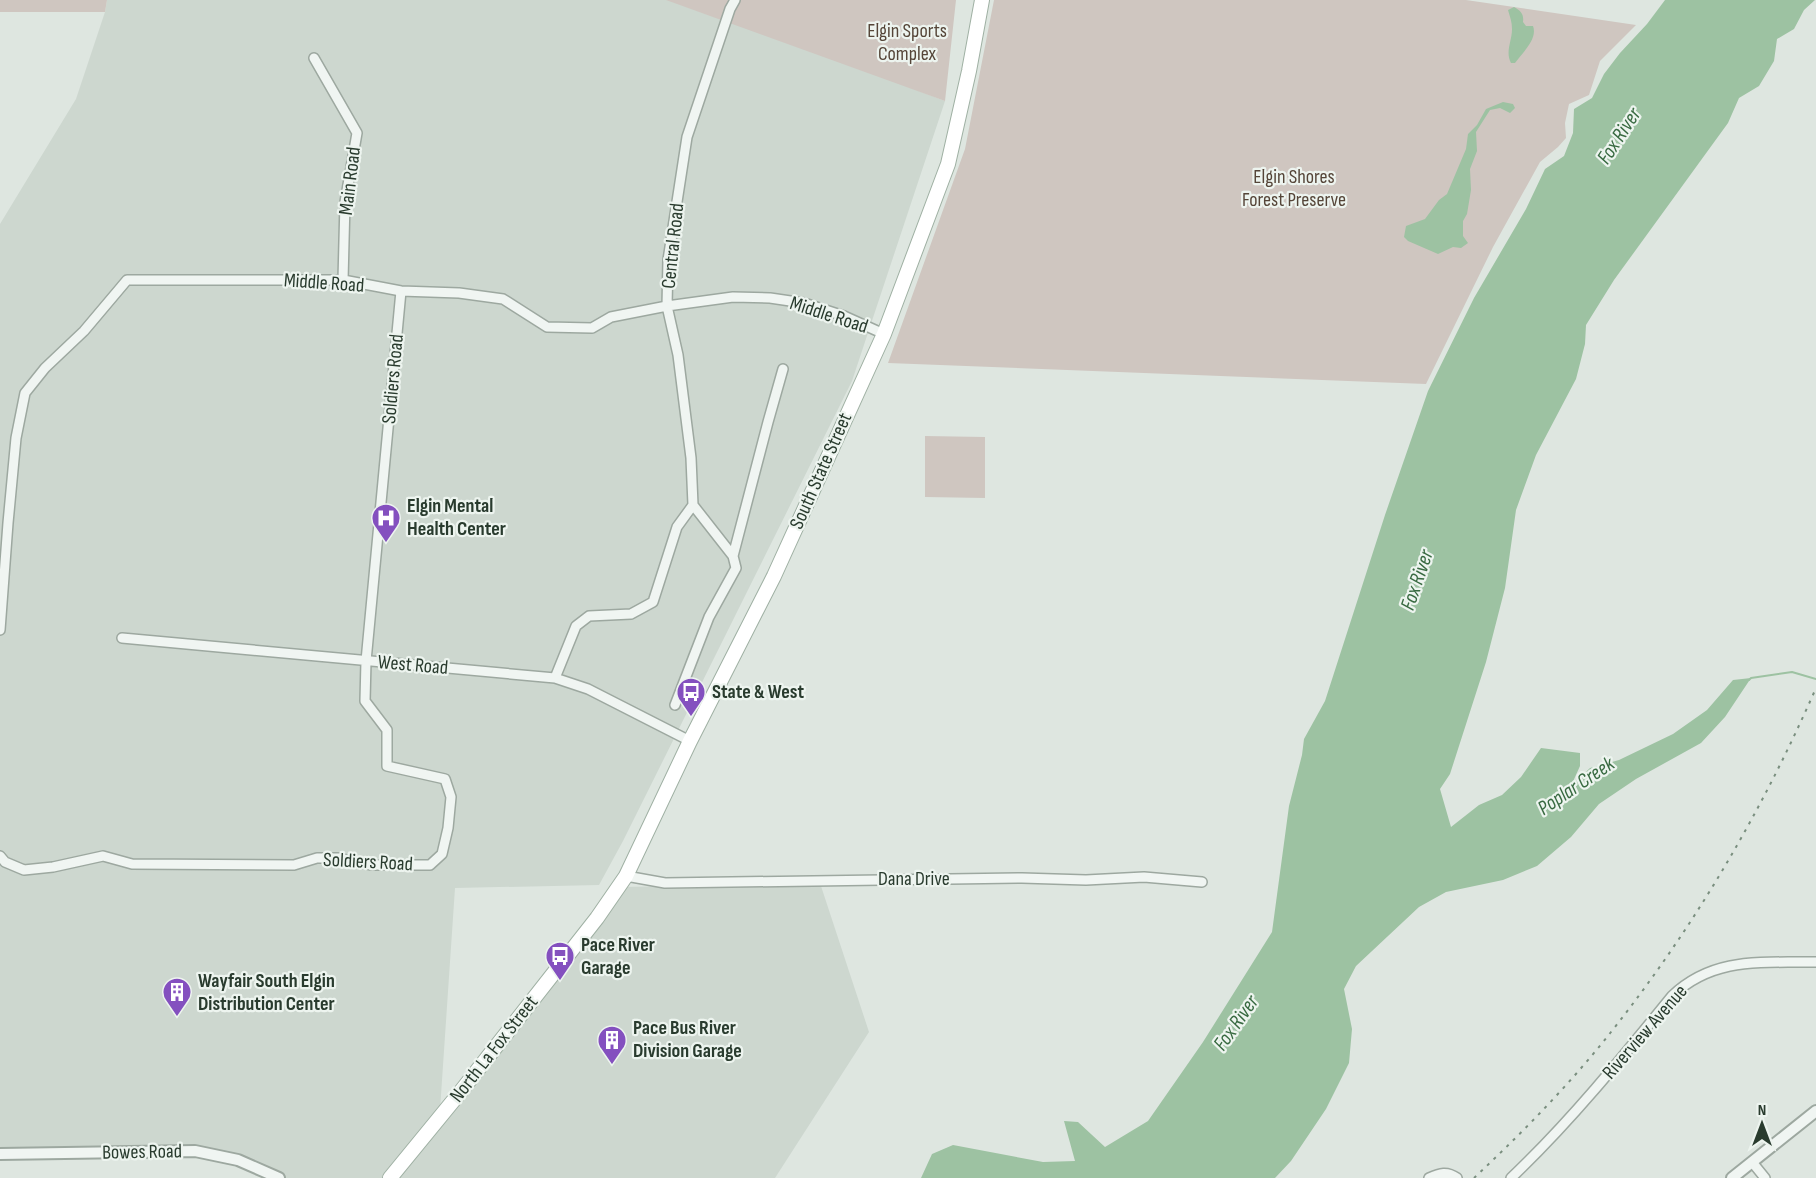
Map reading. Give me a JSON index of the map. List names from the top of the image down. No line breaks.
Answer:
{"streets":{"main road":["South State Street","North La Fox Street"],"street":["Main Road","Central Road","Middle Road","Soldiers Road","West Road","Dana Drive","Riverview Avenue","Bowes Road"]},"crossings":[["Main Road","Middle Road"],["Central Road","Middle Road"],["Middle Road","Soldiers Road"],["Middle Road","South State Street"],["Soldiers Road","West Road"],["South State Street","West Road"],["South State Street","Dana Drive"],["South State Street","North La Fox Street"]],"water":["Fox River","Poplar Creek"],"parks":["Elgin Sports Complex","Elgin Shores Forest Preserve"],"places":{"hospital":["Elgin Mental Health Center"],"bus stop":["State & West","Pace River Garage"],"building":["Wayfair South Elgin Distribution Center","Pace Bus River Division Garage"]},"north":"top"}
